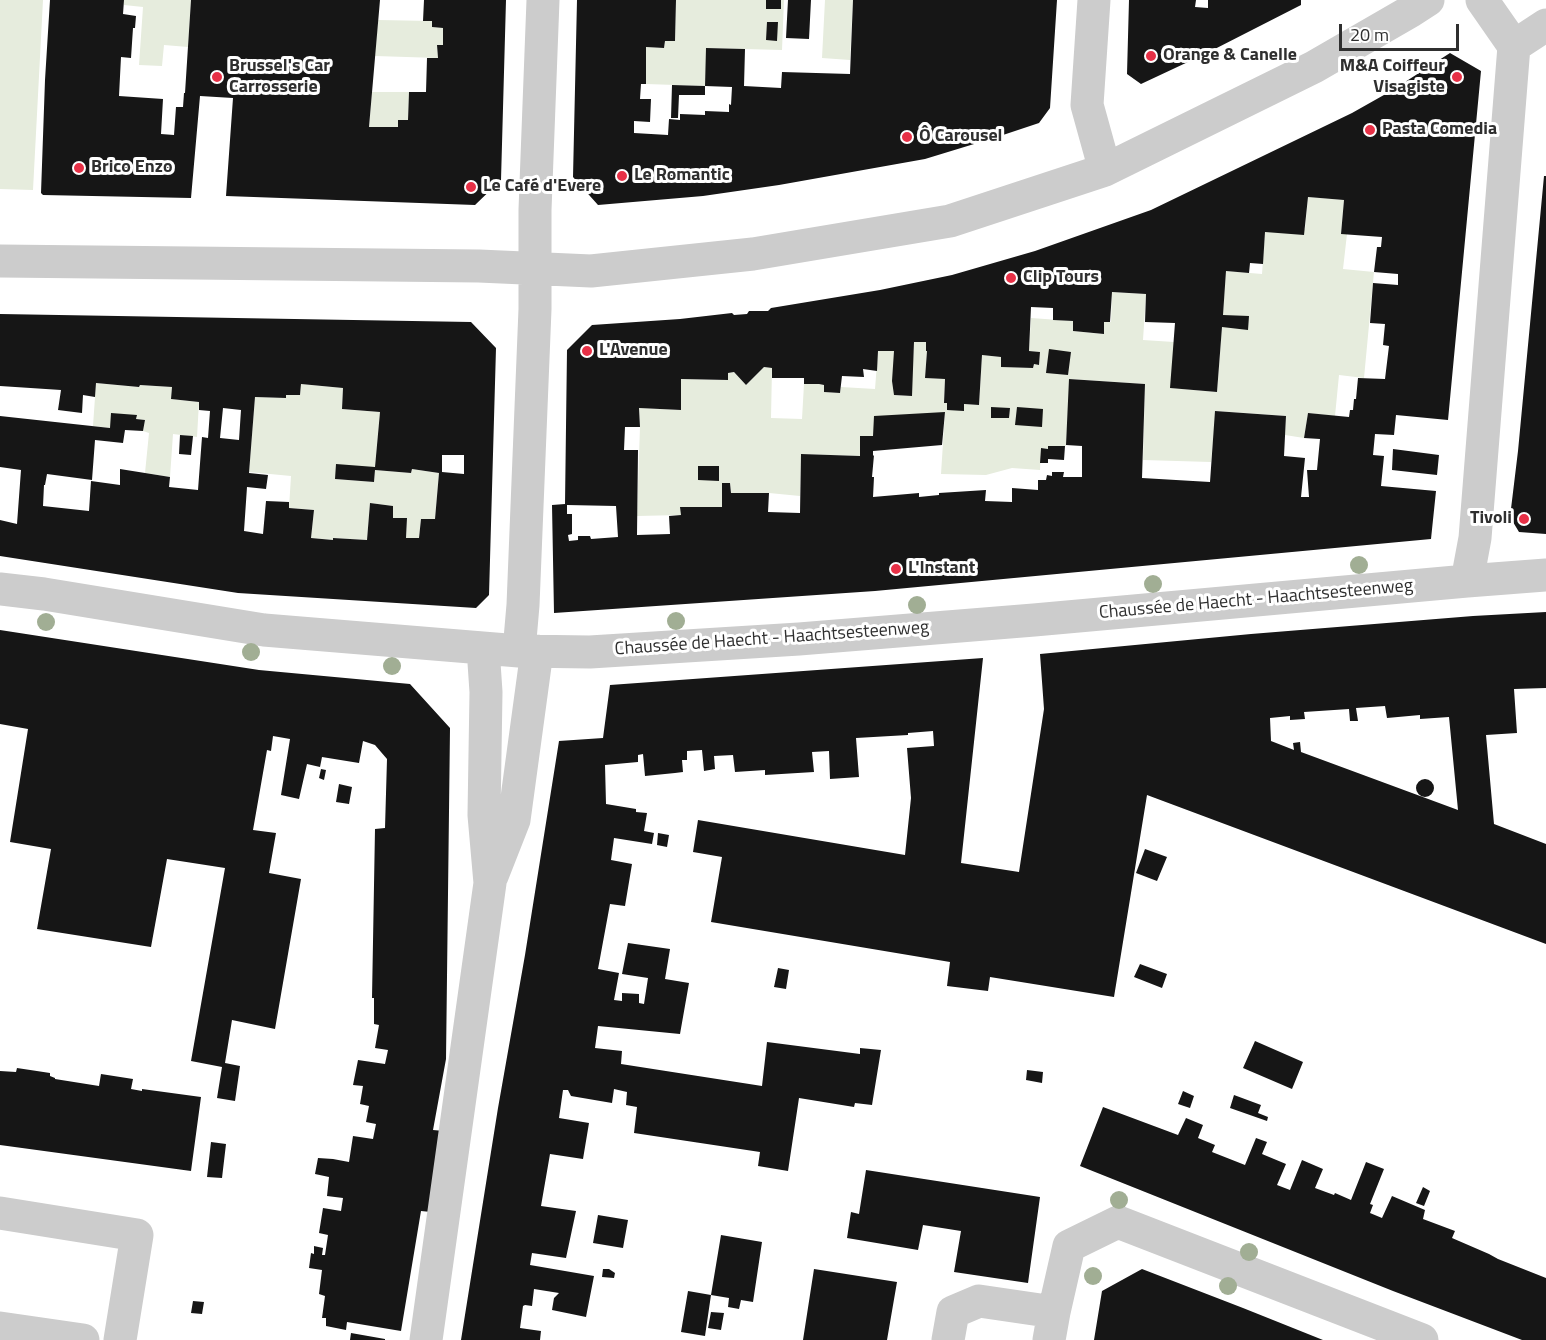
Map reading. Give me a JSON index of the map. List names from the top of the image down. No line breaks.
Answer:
{"streets":{"street":["Chaussée de Haecht - Haachtsesteenweg"]},"places":["Orange & Canelle","Brussel's Car Carrosserie","M&A Coiffeur Visagiste","Pasta Comedia","Ô Carousel","Brico Enzo","Le Romantic","Le Café d'Evere","Clip Tours","L'Avenue","Tivoli","L'Instant"],"scale_bar":"20 m"}
